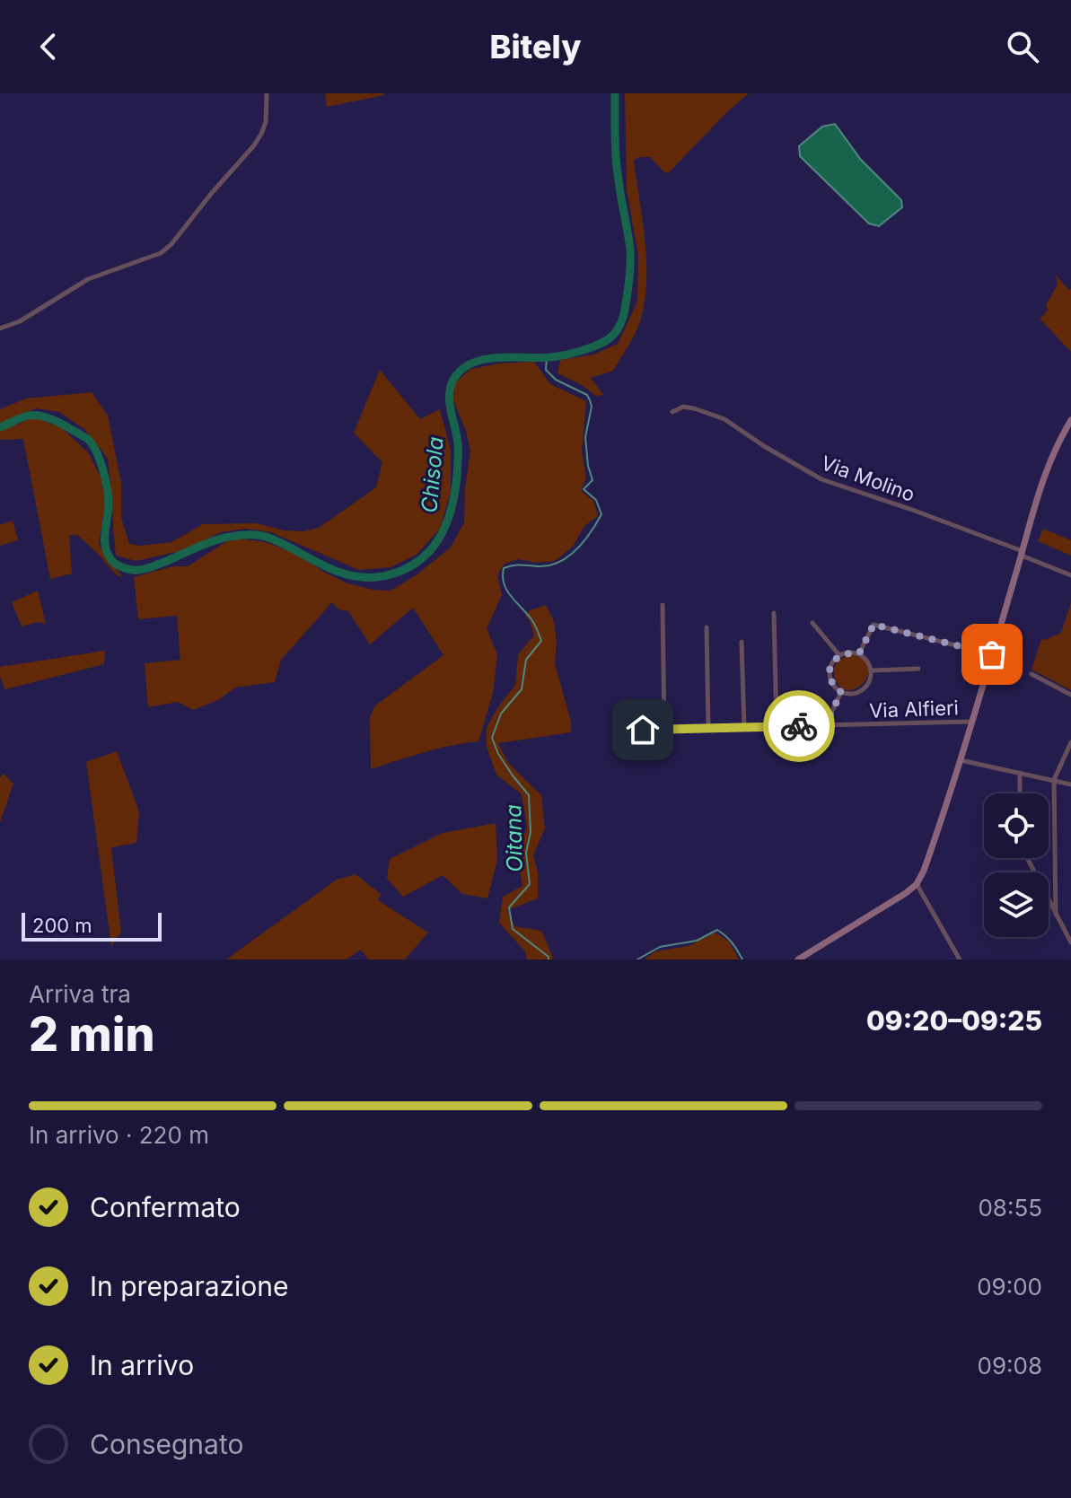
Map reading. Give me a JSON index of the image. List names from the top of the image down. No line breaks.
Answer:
{"streets":{"street":["Via Molino","Via Alfieri"]},"water":["Chisola","Oitana"],"scale_bar":"200 m","page":{"header":"Bitely","scale":"200 m","heading":["2 min","Arriva tra","09:20–09:25"],"bar":"In arrivo · 220 m","list":[["Confermato","08:55"],["In preparazione","09:00"],["In arrivo","09:08"],"Consegnato"]}}
